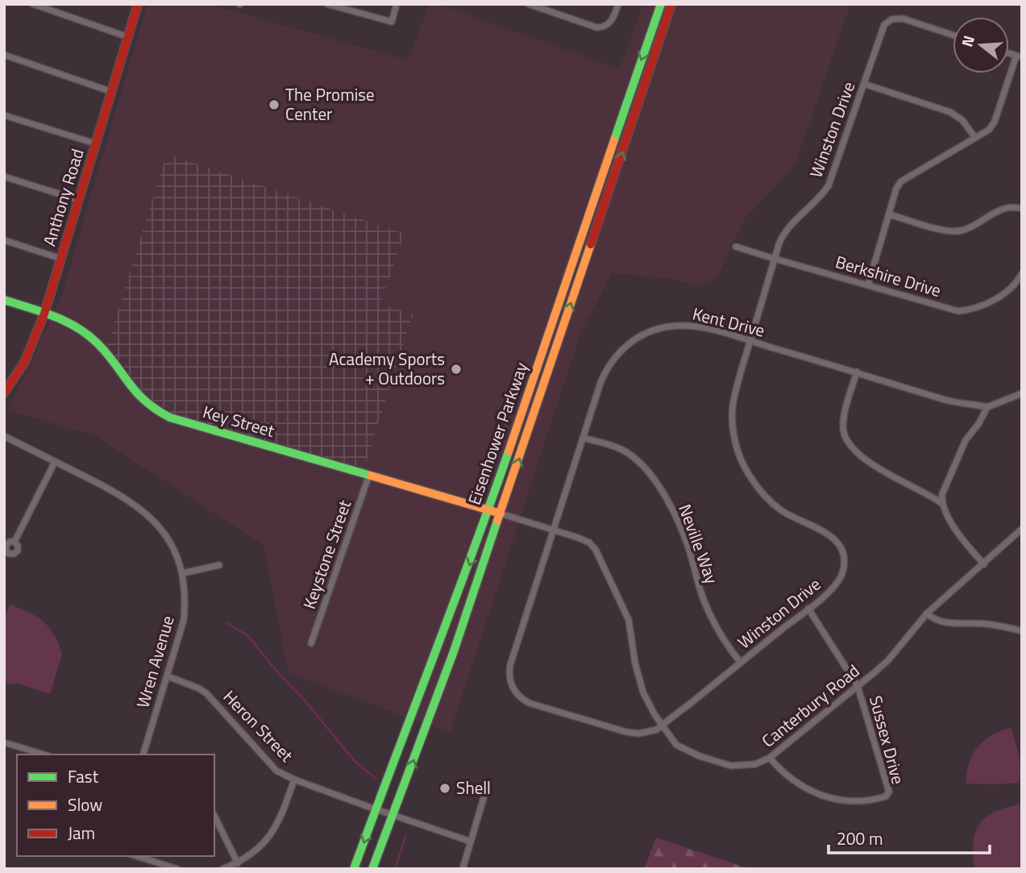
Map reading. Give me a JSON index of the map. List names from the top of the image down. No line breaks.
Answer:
{"streets":{"main road":["Anthony Road","Key Street","Eisenhower Parkway"],"street":["Winston Drive","Berkshire Drive","Kent Drive","Neville Way","Keystone Street","Wren Avenue","Canterbury Road","Heron Street","Sussex Drive"]},"crossings":[["Winston Drive","Berkshire Drive"],["Winston Drive","Kent Drive"],["Winston Drive","Neville Way"],["Winston Drive","Canterbury Road"],["Winston Drive","Sussex Drive"],["Anthony Road","Key Street"],["Kent Drive","Neville Way"],["Kent Drive","Canterbury Road"],["Key Street","Eisenhower Parkway"],["Key Street","Keystone Street"],["Key Street","Canterbury Road"],["Eisenhower Parkway","Canterbury Road"],["Eisenhower Parkway","Heron Street"],["Wren Avenue","Heron Street"],["Canterbury Road","Sussex Drive"]],"places":["The Promise Center","Academy Sports + Outdoors","Shell"],"legend":["Fast","Slow","Jam"],"scale_bar":"200 m","north":"left"}
